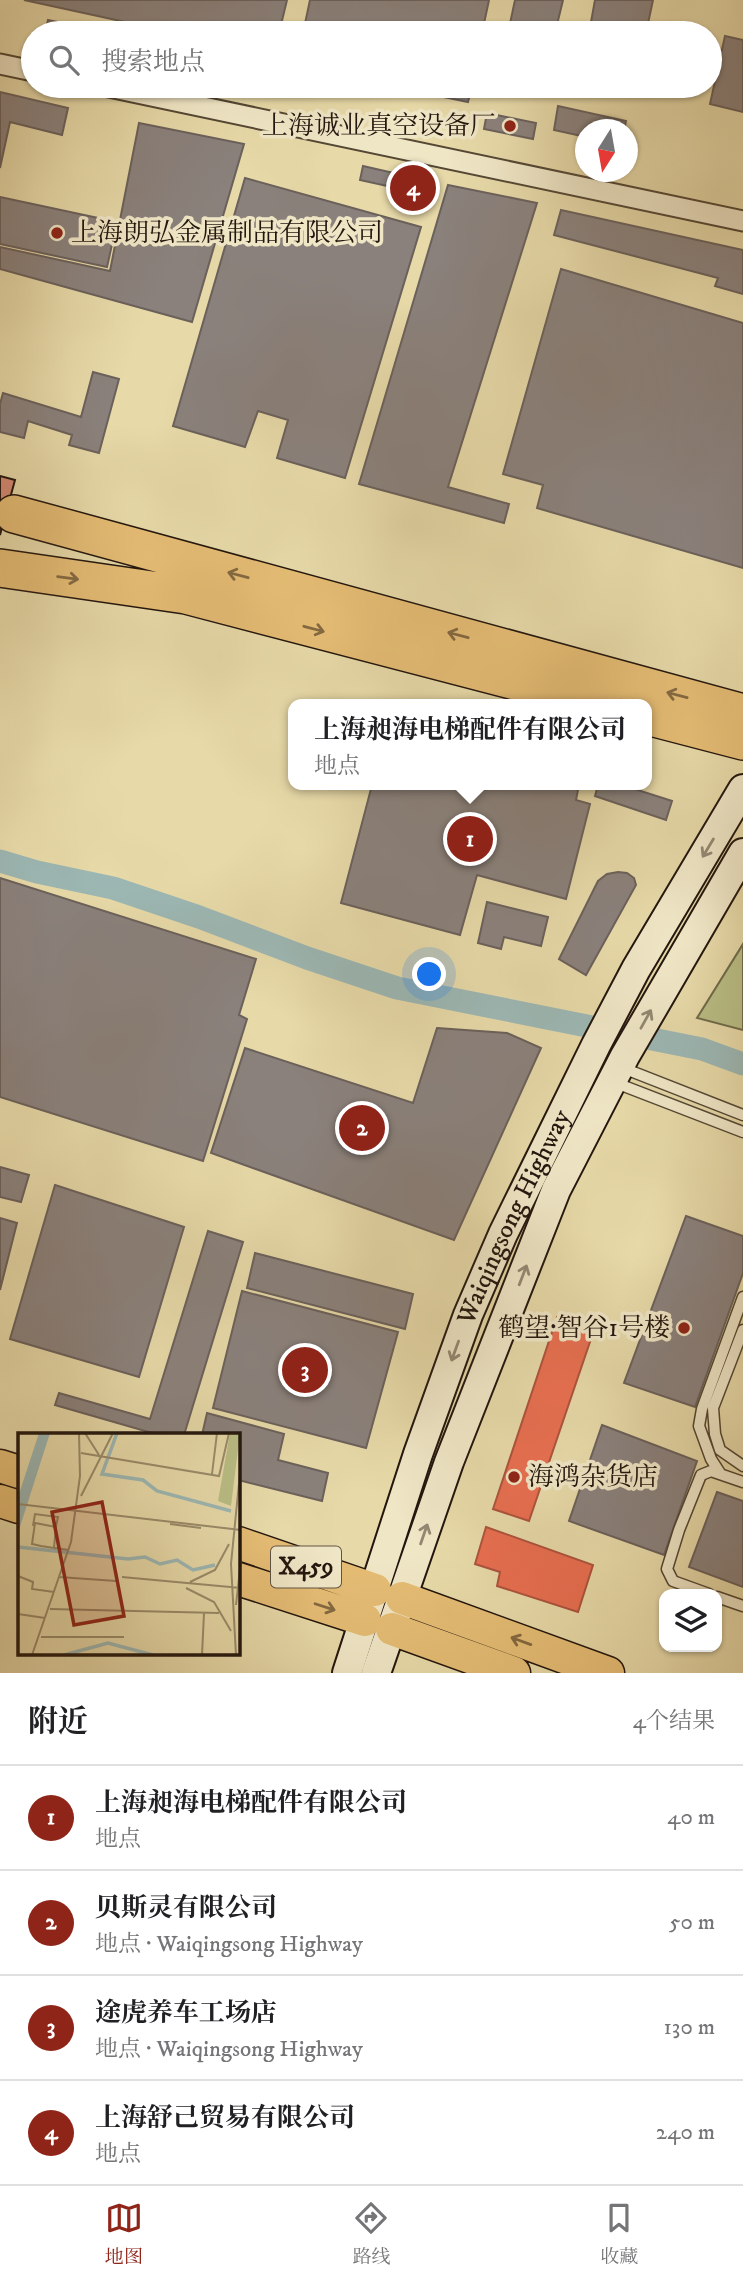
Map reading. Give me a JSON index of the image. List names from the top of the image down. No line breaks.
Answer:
{"streets":{"main road":["Waiqingsong Highway","X459"]},"crossings":[["Waiqingsong Highway","X459"]],"places":["上海诚业真空设备厂","上海朗弘金属制品有限公司","鹤望·智谷1号楼","海鸿杂货店"],"north":"bottom","page":{"search":"搜索地点","pins":["4","1","2","3"],"popup":["上海昶海电梯配件有限公司","地点"],"heading":["附近","4个结果"],"list":[{"mark":"1","name":"上海昶海电梯配件有限公司","note":"地点","value":"40 m"},{"mark":"2","name":"贝斯灵有限公司","note":"地点 · Waiqingsong Highway","value":"50 m"},{"mark":"3","name":"途虎养车工场店","note":"地点 · Waiqingsong Highway","value":"130 m"},{"mark":"4","name":"上海舒己贸易有限公司","note":"地点","value":"240 m"}],"nav":["地图","路线","收藏"]}}
